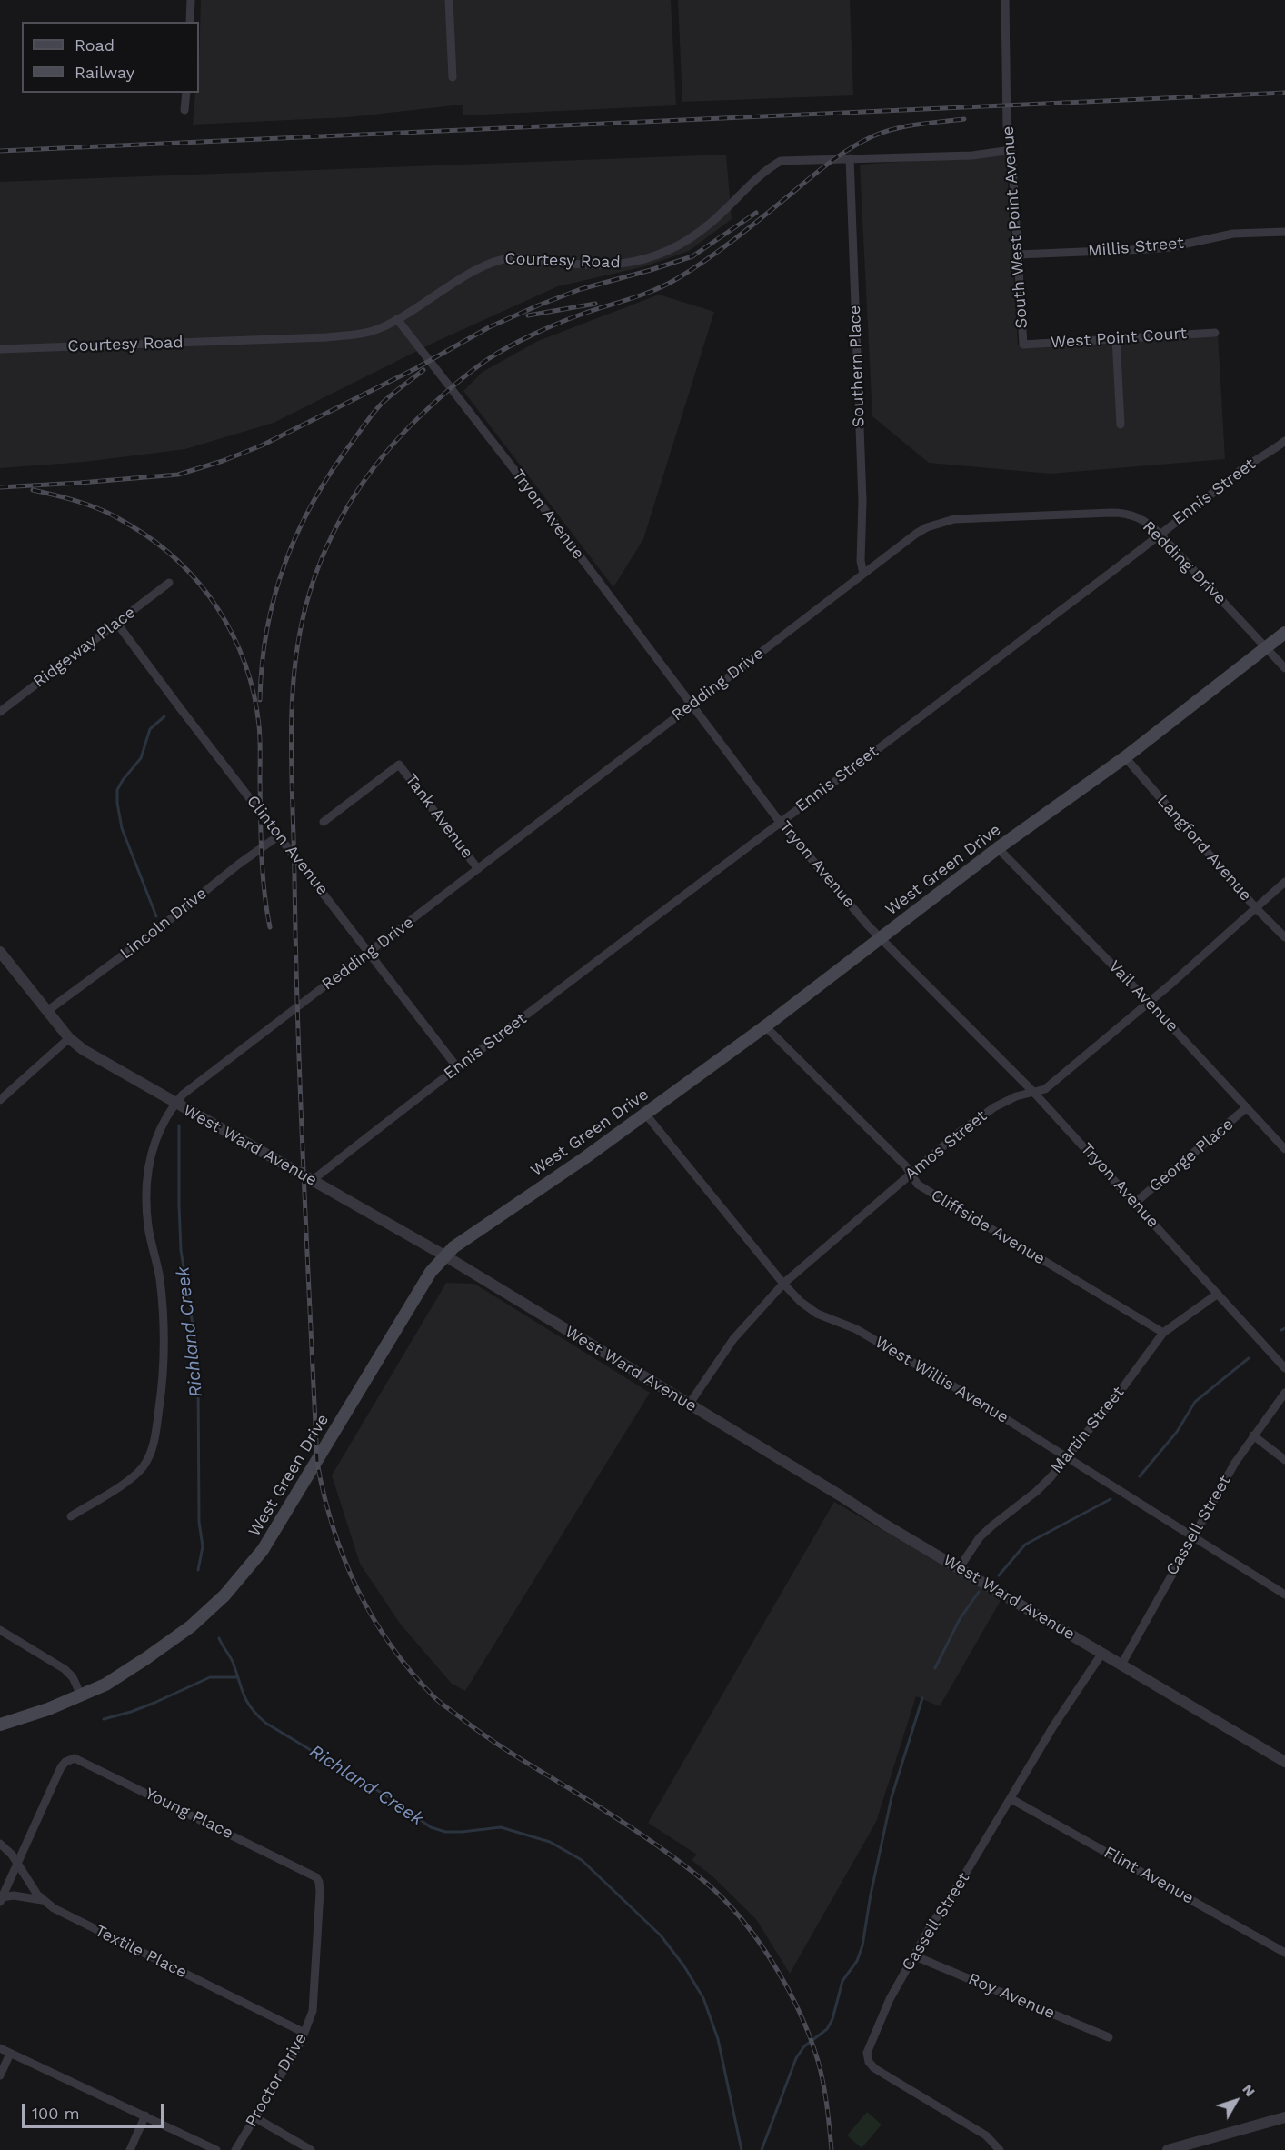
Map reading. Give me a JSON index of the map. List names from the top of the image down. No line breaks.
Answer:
{"streets":{"main road":["West Green Drive"],"street":["South West Point Avenue","Millis Street","Courtesy Road","West Point Court","Southern Place","Ennis Street","Tryon Avenue","Redding Drive","Ridgeway Place","Tank Avenue","Clinton Avenue","Langford Avenue","Lincoln Drive","Vail Avenue","West Ward Avenue","Amos Street","George Place","Cliffside Avenue","West Willis Avenue","Martin Street","Cassell Street","Young Place","Flint Avenue","Textile Place","Roy Avenue","Proctor Drive"]},"crossings":[["South West Point Avenue","Millis Street"],["South West Point Avenue","Courtesy Road"],["South West Point Avenue","West Point Court"],["Courtesy Road","Southern Place"],["Courtesy Road","Tryon Avenue"],["Southern Place","Redding Drive"],["Ennis Street","Tryon Avenue"],["Ennis Street","Redding Drive"],["Ennis Street","Clinton Avenue"],["Ennis Street","West Ward Avenue"],["Tryon Avenue","Redding Drive"],["Tryon Avenue","West Green Drive"],["Tryon Avenue","Amos Street"],["Tryon Avenue","George Place"],["Tryon Avenue","Martin Street"],["Redding Drive","Tank Avenue"],["Redding Drive","Clinton Avenue"],["Redding Drive","West Green Drive"],["Redding Drive","West Ward Avenue"],["Ridgeway Place","Clinton Avenue"],["Clinton Avenue","Lincoln Drive"],["Langford Avenue","West Green Drive"],["Langford Avenue","Amos Street"],["West Green Drive","Vail Avenue"],["West Green Drive","West Ward Avenue"],["West Green Drive","Cliffside Avenue"],["West Green Drive","West Willis Avenue"],["Lincoln Drive","West Ward Avenue"],["Vail Avenue","Amos Street"],["Vail Avenue","George Place"],["West Ward Avenue","Amos Street"],["West Ward Avenue","Martin Street"],["West Ward Avenue","Cassell Street"],["Amos Street","Cliffside Avenue"],["Amos Street","West Willis Avenue"],["Cliffside Avenue","Martin Street"],["West Willis Avenue","Martin Street"],["West Willis Avenue","Cassell Street"],["Cassell Street","Flint Avenue"],["Cassell Street","Roy Avenue"],["Young Place","Textile Place"],["Young Place","Proctor Drive"],["Textile Place","Proctor Drive"]],"water":["Richland Creek"],"legend":["Road","Railway"],"scale_bar":"100 m","north":"top right"}
